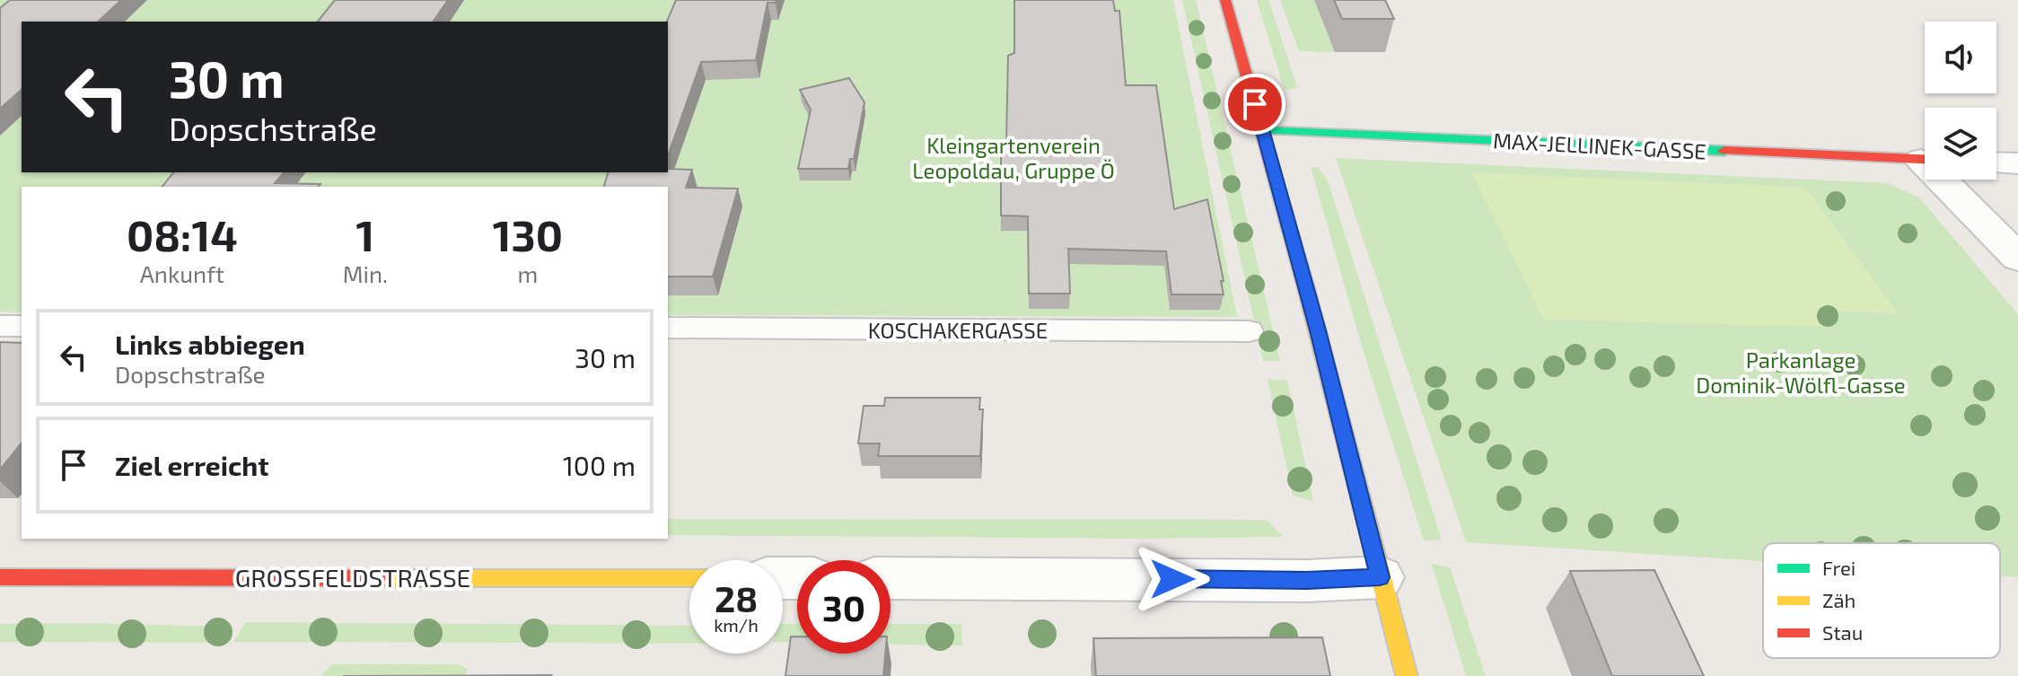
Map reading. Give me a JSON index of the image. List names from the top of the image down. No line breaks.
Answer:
{"streets":{"street":["MAX-JELLINEK-GASSE","GROSSFELDSTRASSE"],"lane":["KOSCHAKERGASSE"]},"parks":["Kleingartenverein Leopoldau, Gruppe Ö","Parkanlage Dominik-Wölfl-Gasse"],"legend":["Frei","Zäh","Stau"],"page":{"turn":["30 m","Dopschstraße"],"eta":["08:14","Ankunft","1","Min.","130","m"],"list":[{"name":"Links abbiegen","note":"Dopschstraße","value":"30 m"},{"name":"Ziel erreicht","value":"100 m"}],"speed":"28 km/h","limit":"30"}}
